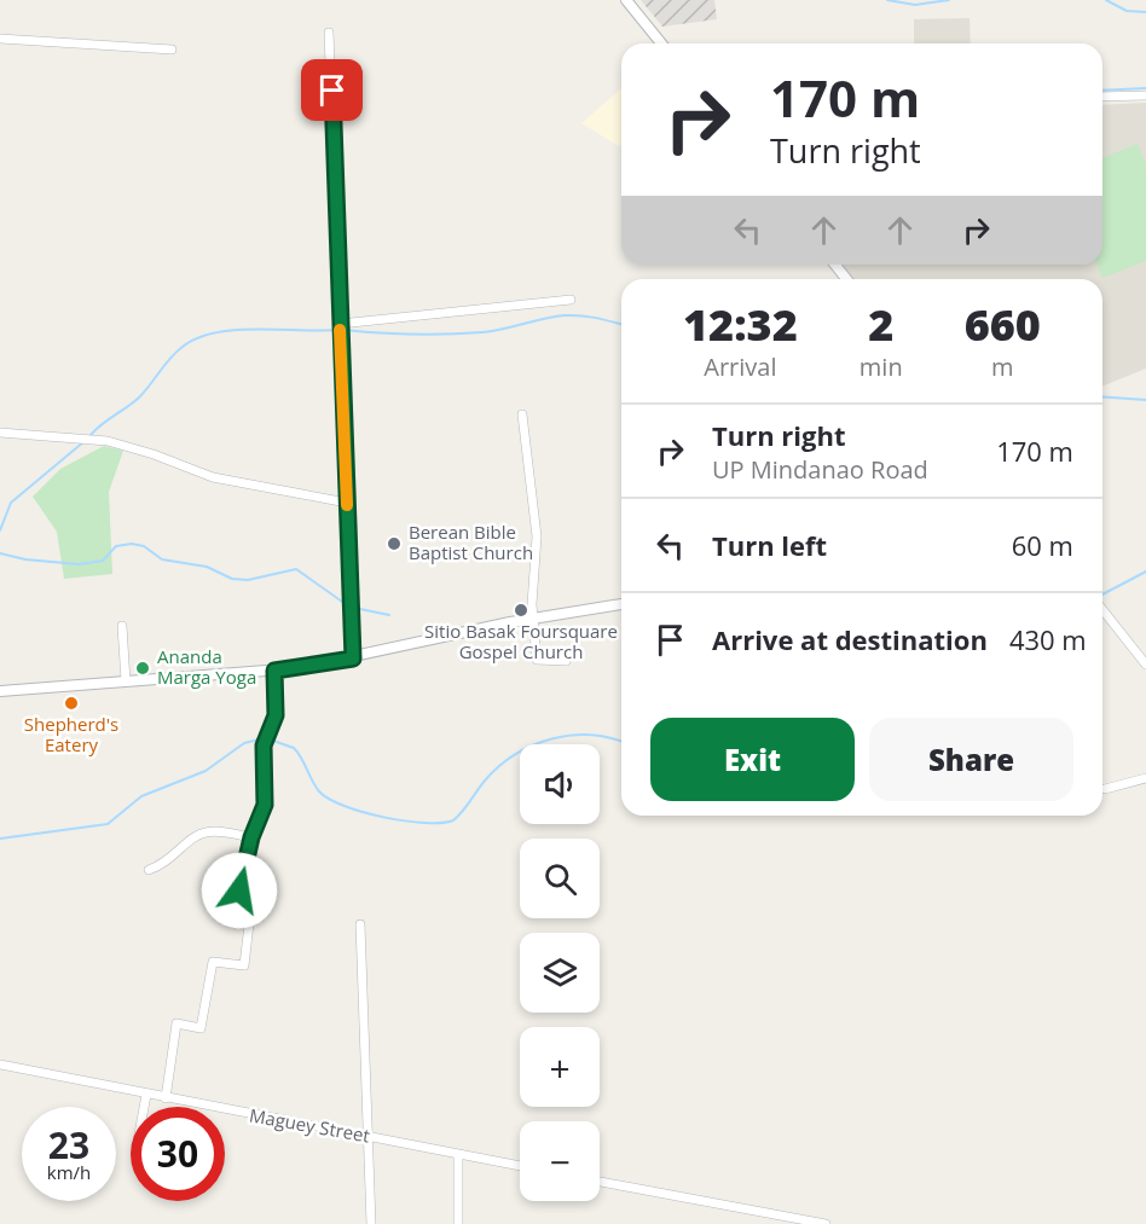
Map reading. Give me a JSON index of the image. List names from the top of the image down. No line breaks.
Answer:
{"streets":{"street":["Maguey Street"]},"places":["Berean Bible Baptist Church","Sitio Basak Foursquare Gospel Church","Ananda Marga Yoga","Shepherd's Eatery"],"page":{"turn":["170 m","Turn right"],"eta":["12:32","Arrival","2","min","660","m"],"list":[{"name":"Turn right","note":"UP Mindanao Road","value":"170 m"},{"name":"Turn left","value":"60 m"},{"name":"Arrive at destination","value":"430 m"}],"buttons":["Exit","Share"],"map_buttons":["+","−"],"speed":"23 km/h","limit":"30"}}
